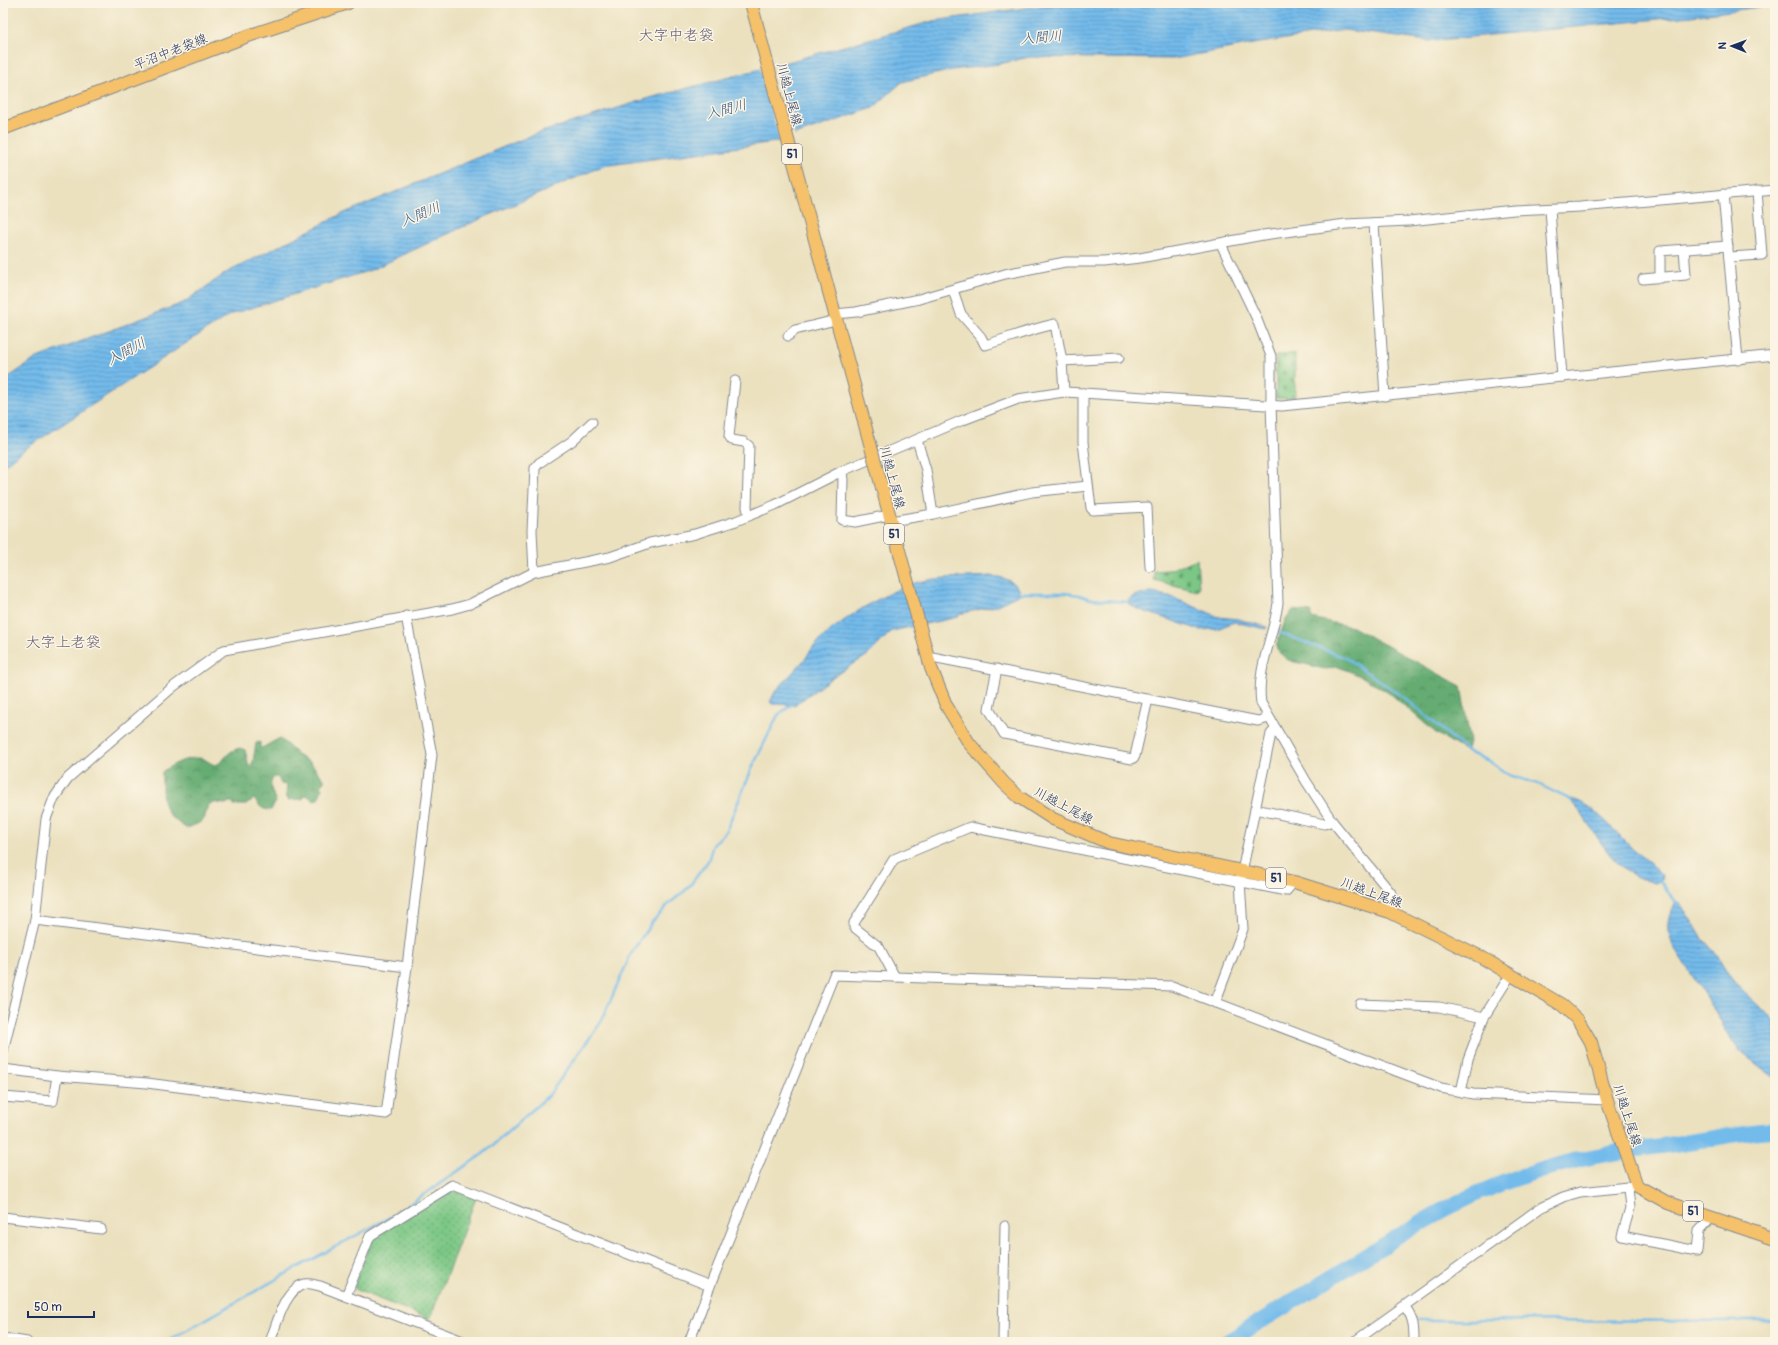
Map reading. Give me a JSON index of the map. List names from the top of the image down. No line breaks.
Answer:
{"streets":{"main road":["平沼中老袋線","川越上尾線","51"]},"crossings":[["川越上尾線","51"]],"districts":["大字中老袋","大字上老袋"],"water":["入間川"],"scale_bar":"50 m","north":"left"}
